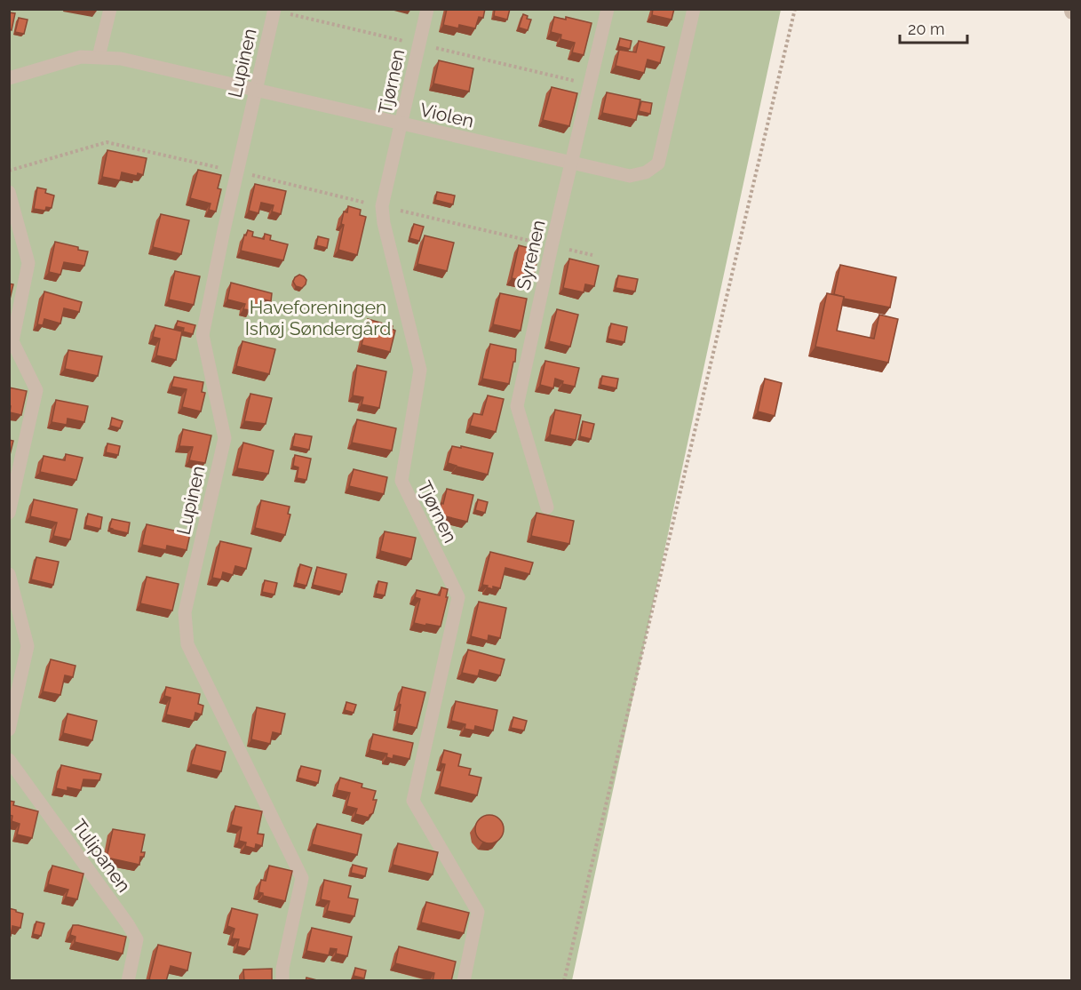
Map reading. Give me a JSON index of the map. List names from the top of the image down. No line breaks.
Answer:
{"streets":{"lane":["Lupinen","Tjørnen","Violen","Syrenen","Tulipanen"]},"crossings":[["Lupinen","Violen"],["Tjørnen","Violen"],["Violen","Syrenen"]],"parks":["Haveforeningen Ishøj Søndergård"],"scale_bar":"20 m"}
